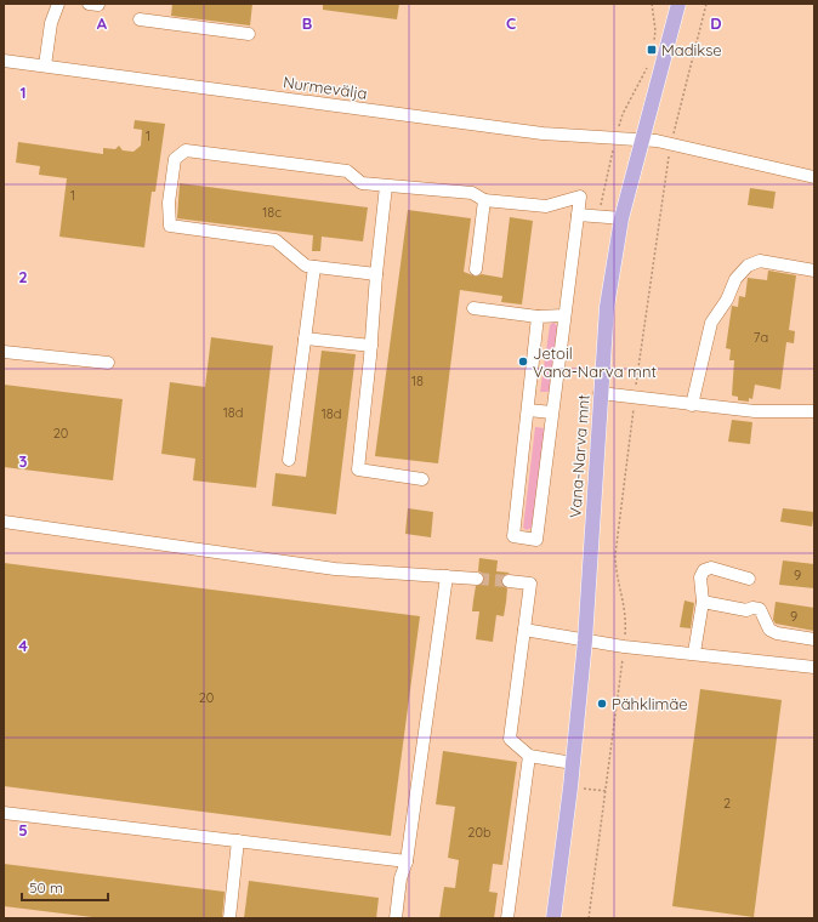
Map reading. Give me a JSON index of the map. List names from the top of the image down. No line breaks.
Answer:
{"streets":{"main road":["Vana-Narva mnt"],"street":["Nurmevälja"]},"crossings":[["Nurmevälja","Vana-Narva mnt"]],"places":{"transit":["Madikse"],"other":["Jetoil Vana-Narva mnt","Pähklimäe"]},"house_numbers":["1","1","18c","7a","18","18d","18d","20","9","9","20","2","20b"],"scale_bar":"50 m","grid":{"columns":["A","B","C","D"],"rows":["1","2","3","4","5"]}}
